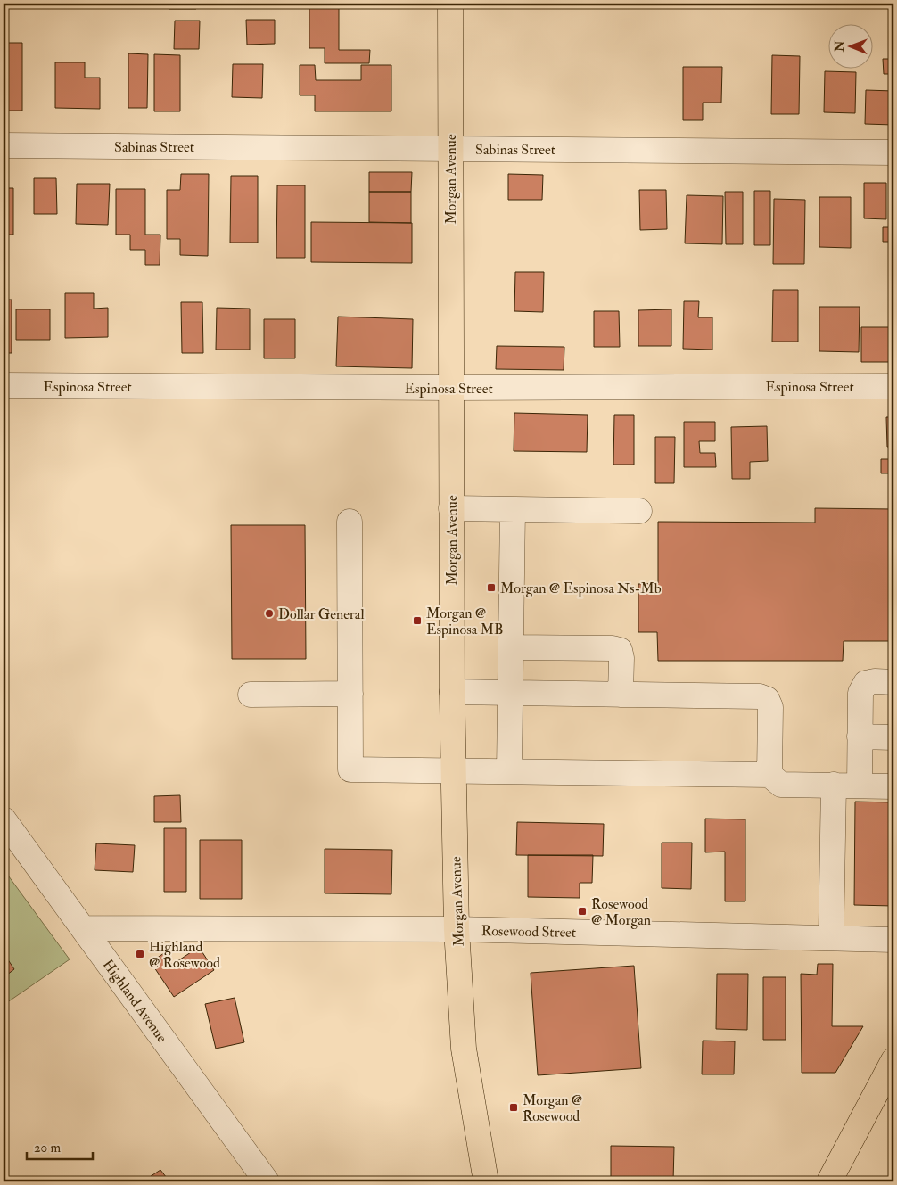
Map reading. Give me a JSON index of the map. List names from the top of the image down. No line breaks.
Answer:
{"streets":{"main road":["Morgan Avenue"],"street":["Sabinas Street","Espinosa Street","Rosewood Street","Highland Avenue"]},"crossings":[["Sabinas Street","Morgan Avenue"],["Morgan Avenue","Espinosa Street"],["Morgan Avenue","Rosewood Street"],["Rosewood Street","Highland Avenue"]],"places":{"transit":["Morgan @ Espinosa Ns-Mb","Morgan @ Espinosa MB","Rosewood @ Morgan","Highland @ Rosewood","Morgan @ Rosewood"],"other":["Dollar General"]},"scale_bar":"20 m","north":"left"}
